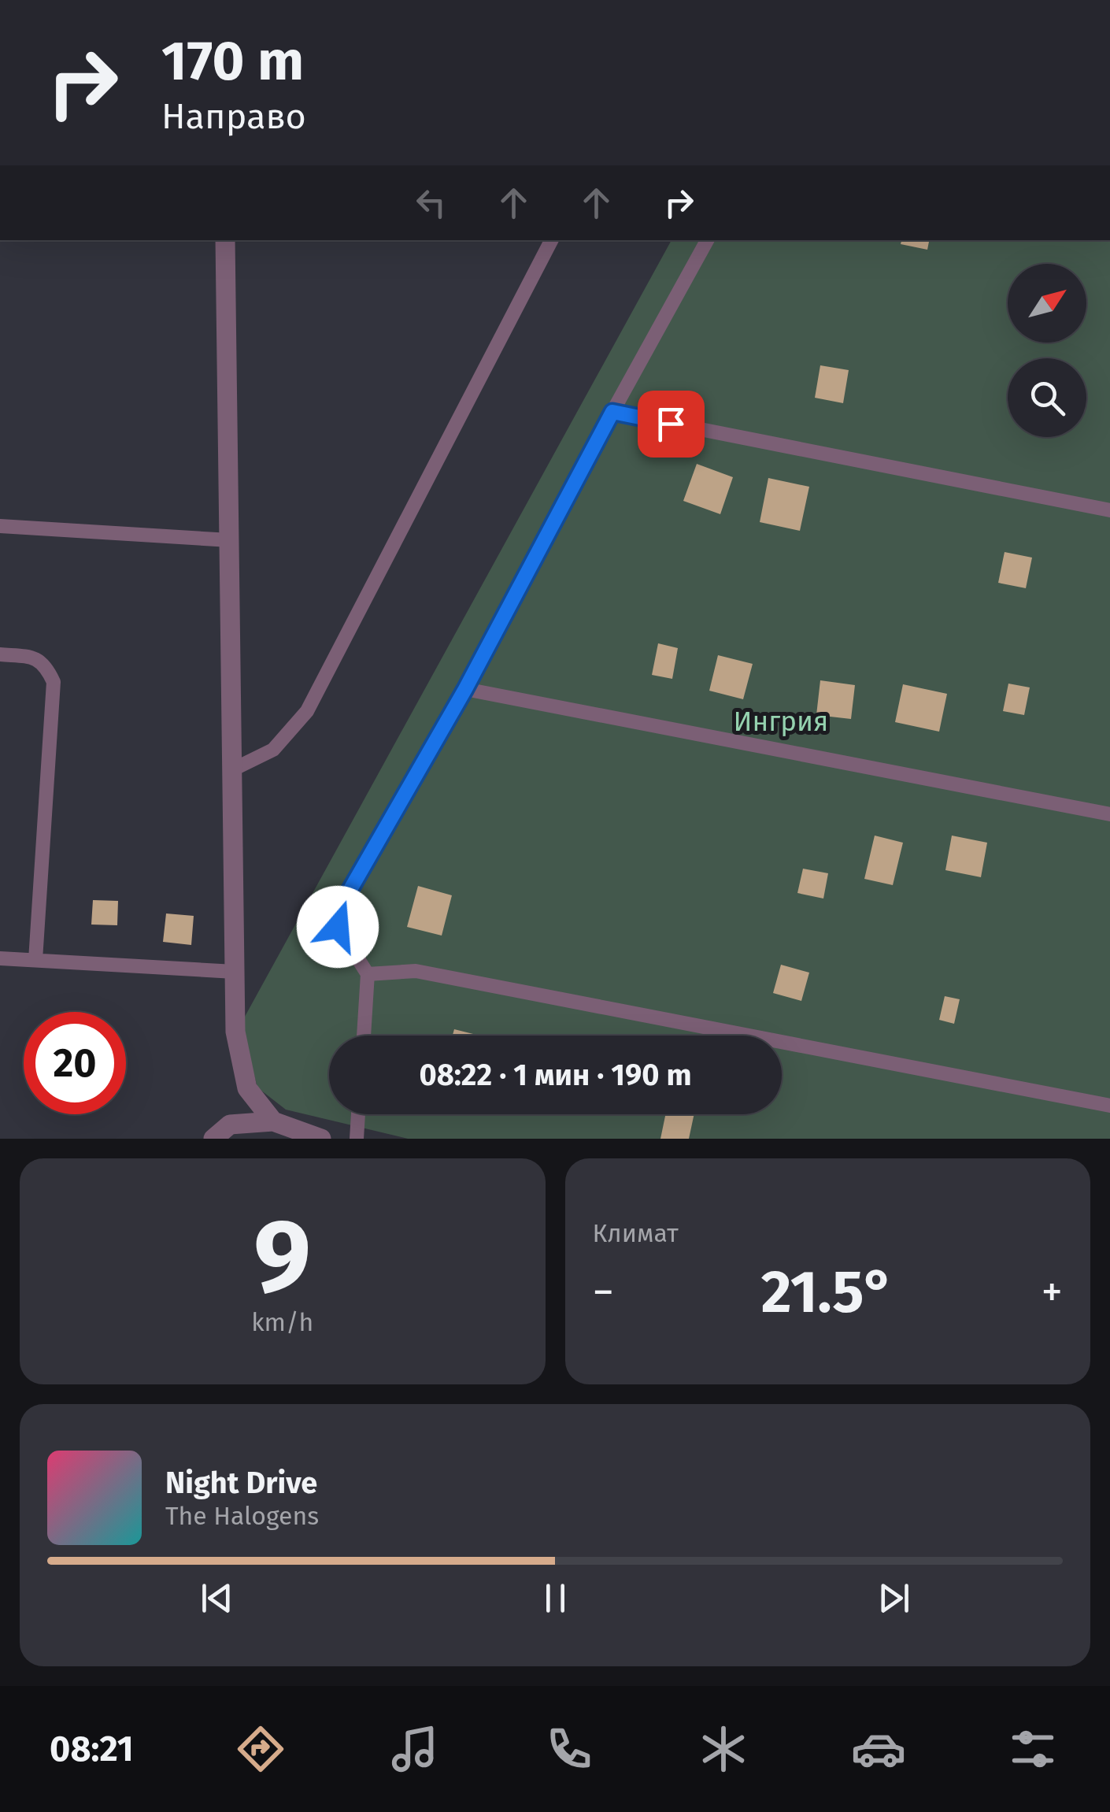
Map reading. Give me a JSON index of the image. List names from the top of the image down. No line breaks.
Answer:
{"parks":["Ингрия"],"north":"top right","page":{"turn":["170 m","Направо"],"limit":"20","trip":"08:22 · 1 мин · 190 m","tile":[["9","km/h"],"Климат"],"heat":["−","21.5°","+"],"song":["Night Drive","The Halogens"],"tabs":"08:21"}}
